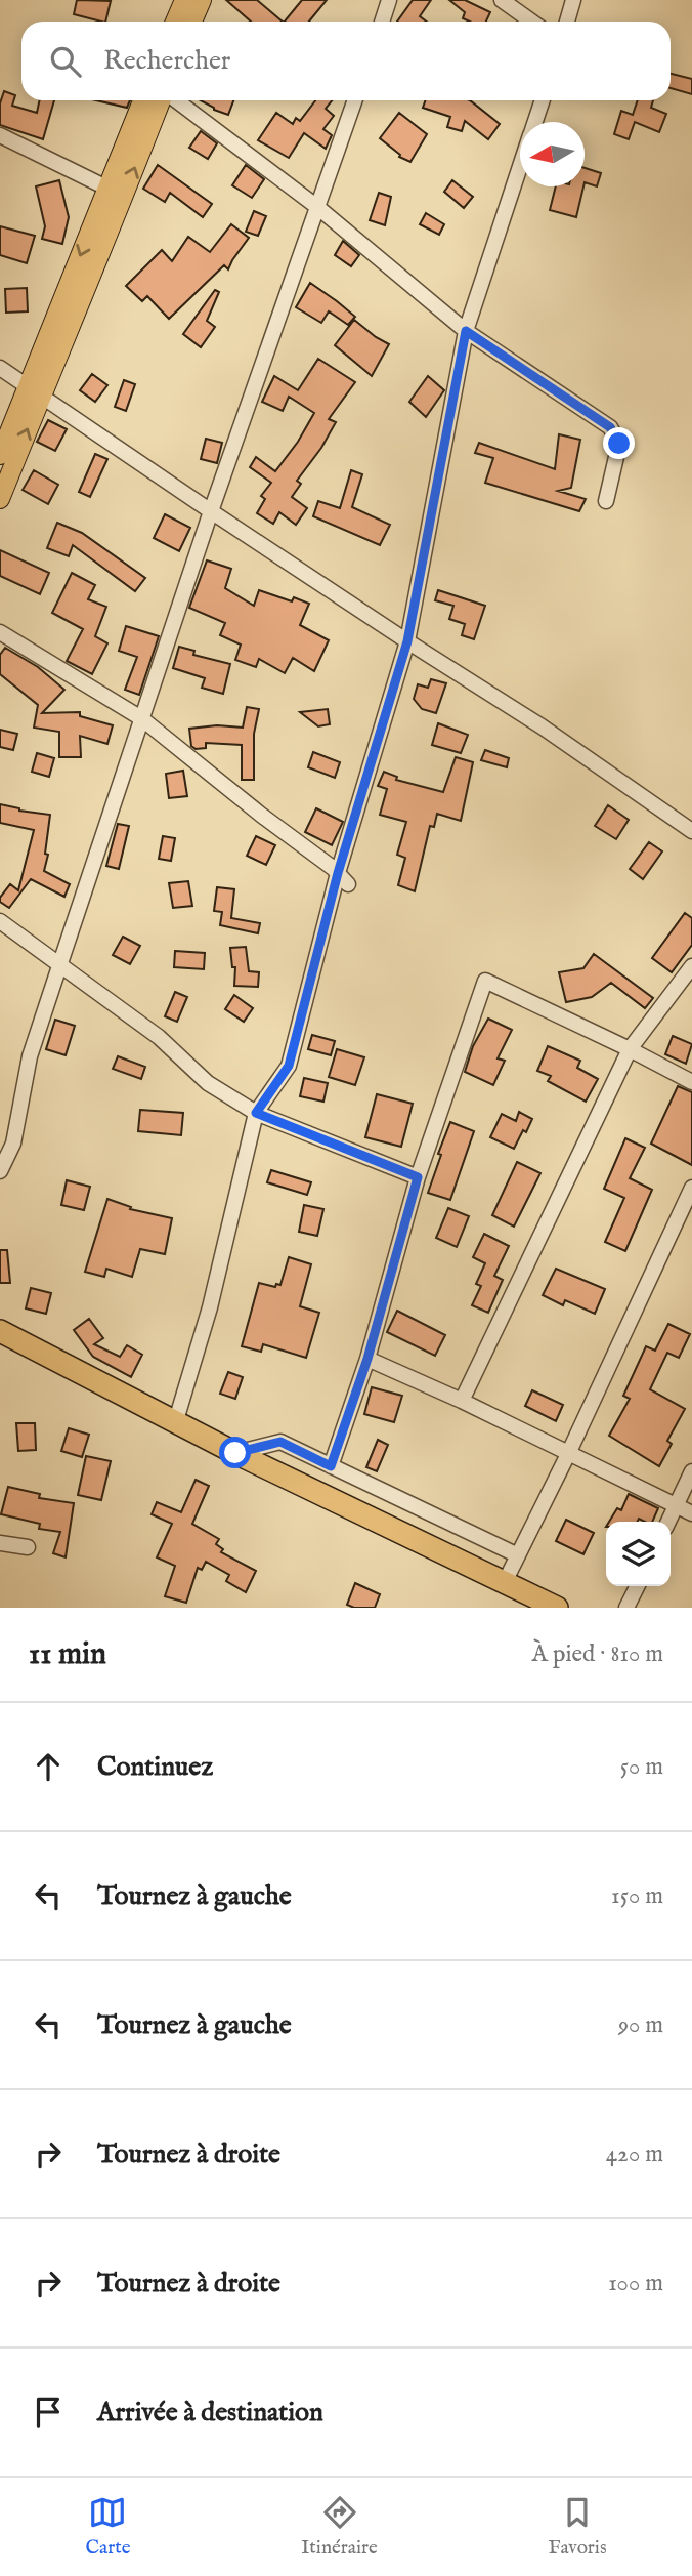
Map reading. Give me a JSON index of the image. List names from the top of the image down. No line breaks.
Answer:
{"north":"left","page":{"search":"Rechercher","heading":["11 min","À pied · 810 m"],"list":[["Continuez","50 m"],["Tournez à gauche","150 m"],["Tournez à gauche","90 m"],["Tournez à droite","420 m"],["Tournez à droite","100 m"],"Arrivée à destination"],"nav":["Carte","Itinéraire","Favoris"]}}
